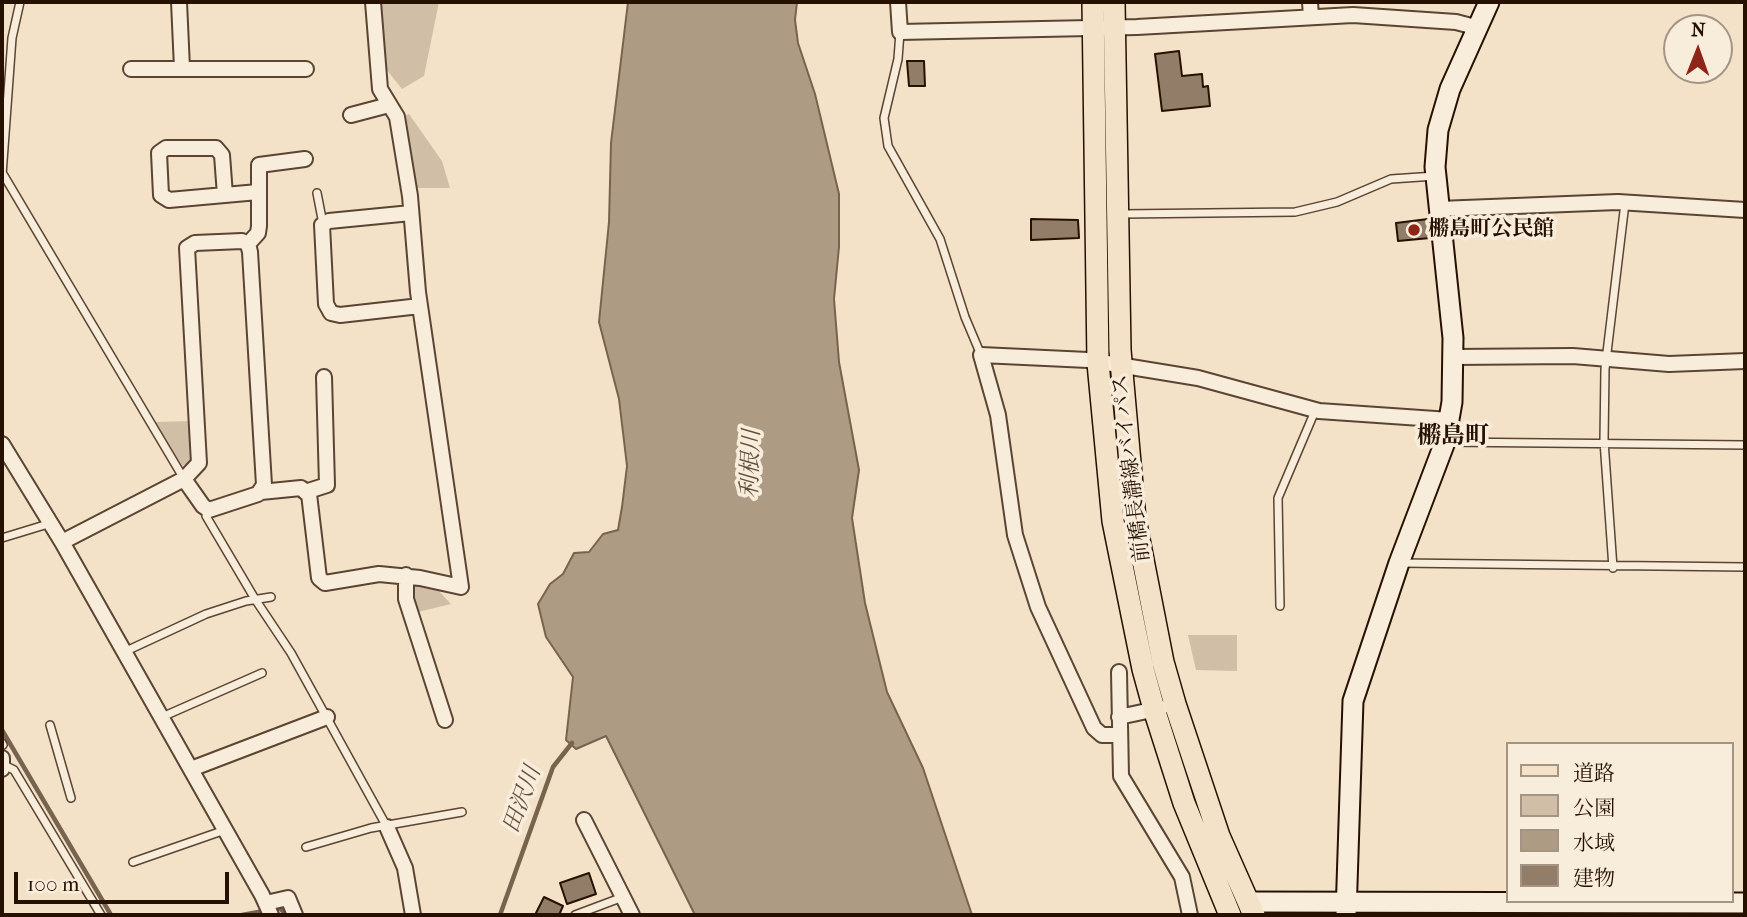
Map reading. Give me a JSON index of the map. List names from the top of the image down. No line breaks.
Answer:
{"streets":{"main road":["前橋長瀞線バイパス"]},"districts":["橳島町"],"water":["利根川","田沢川"],"places":["橳島町公民館"],"legend":["道路","公園","水域","建物"],"scale_bar":"100 m","north":"top"}
